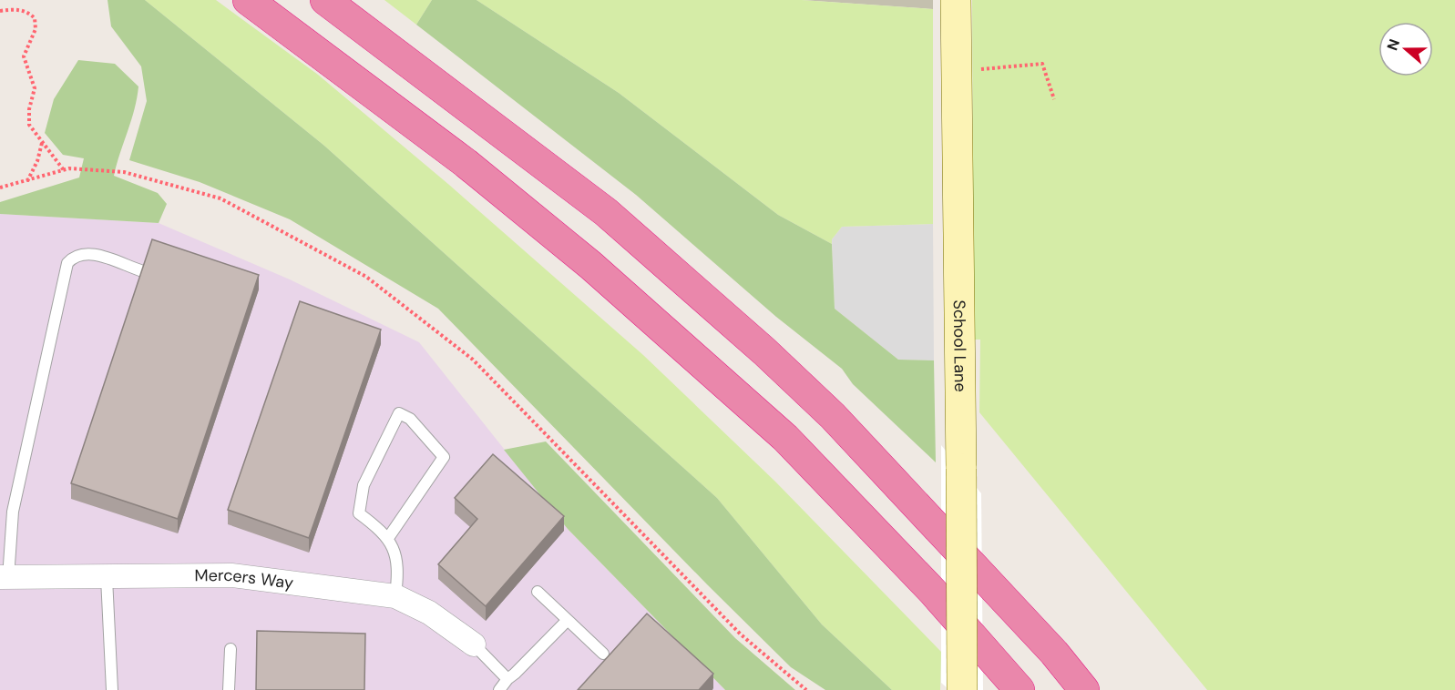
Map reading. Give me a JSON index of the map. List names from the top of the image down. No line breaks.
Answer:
{"streets":{"main road":["School Lane"],"street":["Mercers Way"]},"north":"left"}
